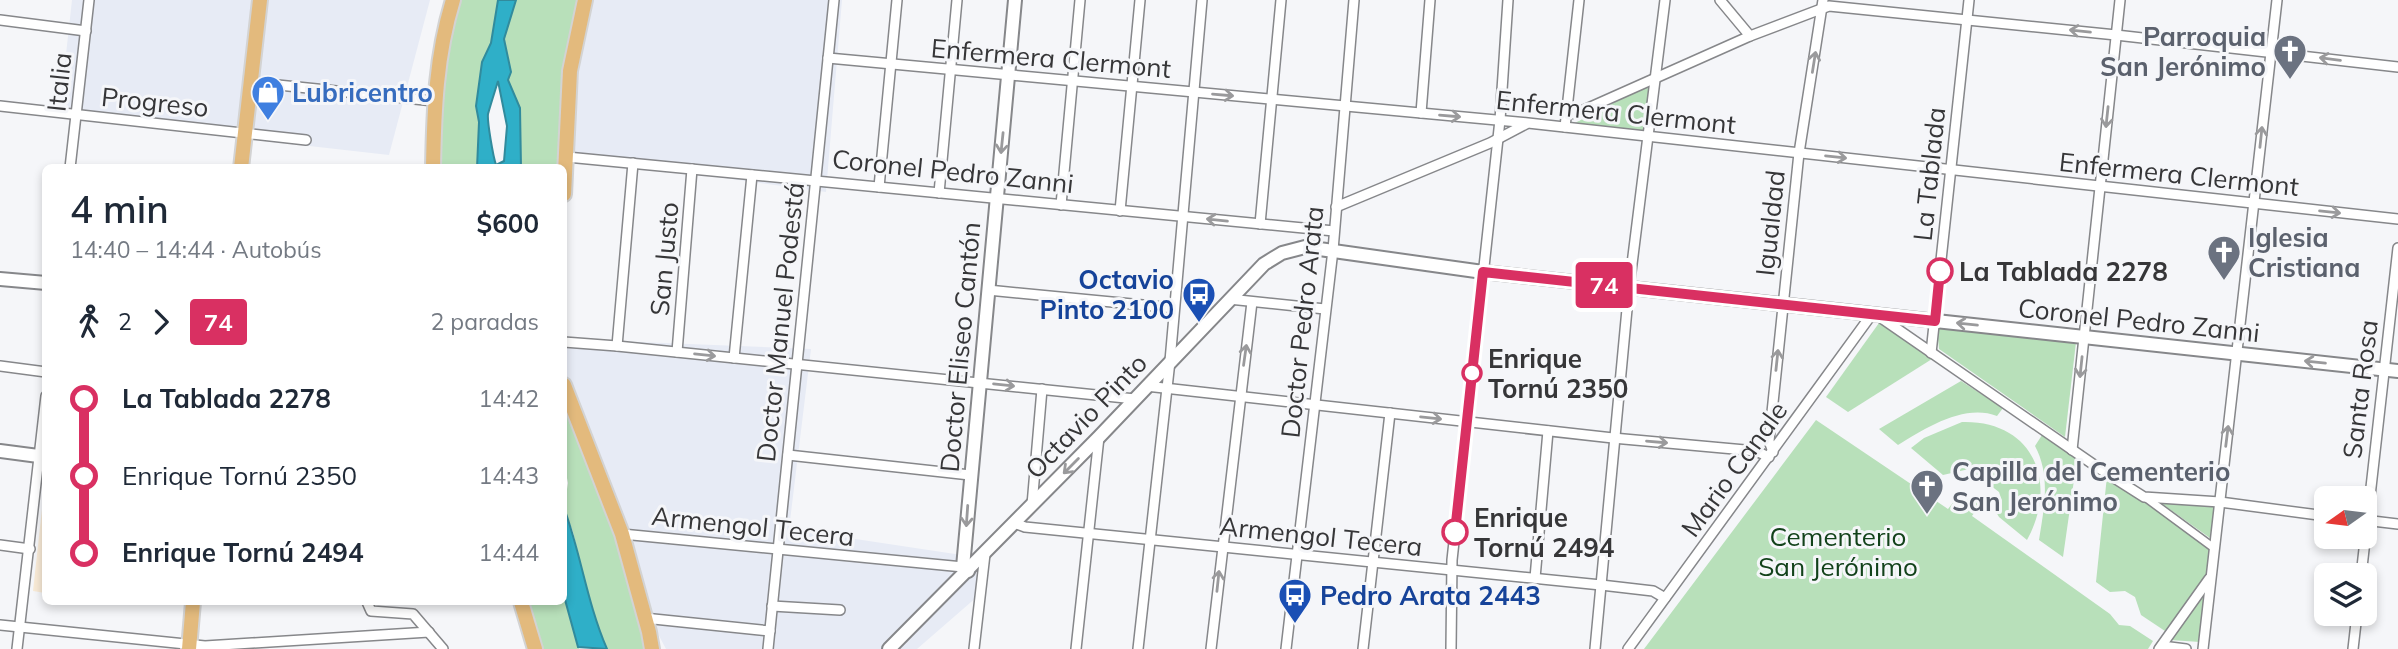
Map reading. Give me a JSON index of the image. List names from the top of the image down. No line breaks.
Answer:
{"streets":{"main road":["Coronel Pedro Zanni","Doctor Eliseo Cantón","Octavio Pinto"],"street":["Enfermera Clermont","Italia","Progreso","La Tablada","Igualdad","San Justo","Doctor Manuel Podestá","Doctor Pedro Arata","Santa Rosa","Mario Canale","Armengol Tecera"]},"crossings":[["Enfermera Clermont","La Tablada"],["Enfermera Clermont","Igualdad"],["Enfermera Clermont","Doctor Manuel Podestá"],["Enfermera Clermont","Doctor Pedro Arata"],["Enfermera Clermont","Doctor Eliseo Cantón"],["Italia","Progreso"],["Coronel Pedro Zanni","La Tablada"],["Coronel Pedro Zanni","Igualdad"],["Coronel Pedro Zanni","San Justo"],["Coronel Pedro Zanni","Doctor Manuel Podestá"],["Coronel Pedro Zanni","Doctor Pedro Arata"],["Coronel Pedro Zanni","Doctor Eliseo Cantón"],["Coronel Pedro Zanni","Santa Rosa"],["Coronel Pedro Zanni","Octavio Pinto"],["Coronel Pedro Zanni","Mario Canale"],["Igualdad","Mario Canale"],["Doctor Manuel Podestá","Armengol Tecera"],["Doctor Pedro Arata","Octavio Pinto"],["Doctor Pedro Arata","Armengol Tecera"],["Doctor Eliseo Cantón","Octavio Pinto"],["Doctor Eliseo Cantón","Armengol Tecera"],["Octavio Pinto","Armengol Tecera"],["Mario Canale","Armengol Tecera"]],"one_way":["Igualdad","Doctor Eliseo Cantón"],"parks":["Cementerio San Jerónimo"],"places":{"church":["Parroquia San Jerónimo","Iglesia Cristiana","Capilla del Cementerio San Jerónimo"],"shop":["Lubricentro"],"other":["La Tablada 2278","Enrique Tornú 2350","Enrique Tornú 2494"],"bus stop":["Octavio Pinto 2100","Pedro Arata 2443"]},"lines":["bus line 74"],"north":"left","page":{"on_map":"74","heading":["4 min","14:40 – 14:44 · Autobús","$600"],"legs":["2","74","2 paradas"],"list":[{"name":"La Tablada 2278","value":"14:42"},{"name":"Enrique Tornú 2350","value":"14:43"},{"name":"Enrique Tornú 2494","value":"14:44"}]}}
